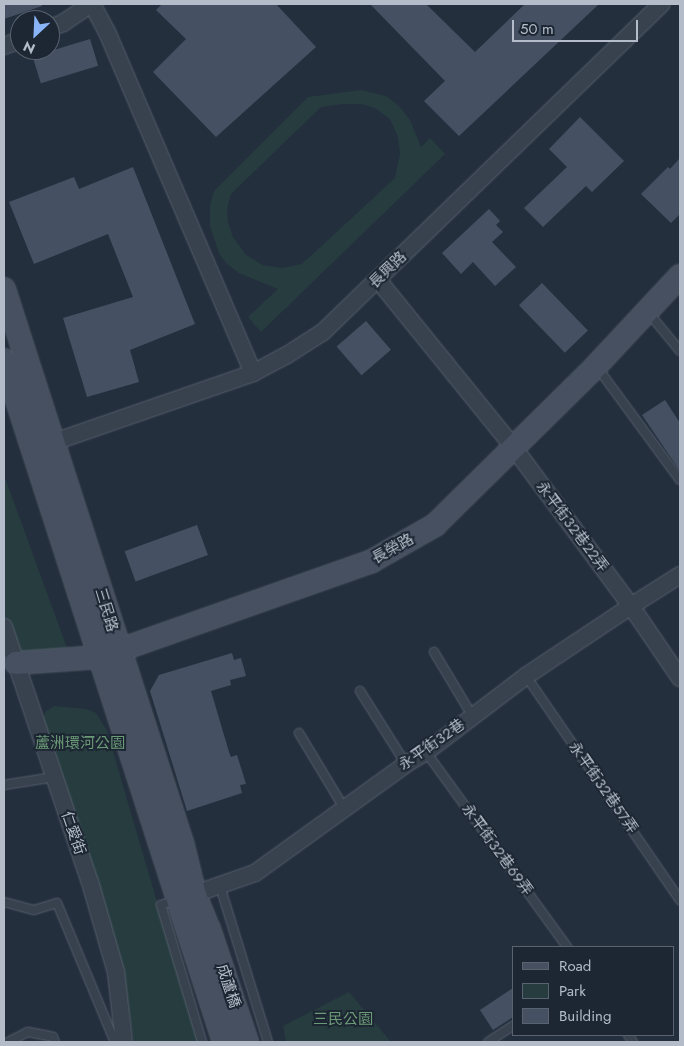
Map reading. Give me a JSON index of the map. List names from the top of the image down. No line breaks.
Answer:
{"streets":{"main road":["長榮路","三民路","成蘆橋"],"street":["長興路","永平街32巷22弄","永平街32巷","仁愛街"],"lane":["永平街32巷57弄","永平街32巷69弄"]},"crossings":[["長興路","永平街32巷22弄"],["長興路","三民路"],["永平街32巷22弄","長榮路"],["永平街32巷22弄","永平街32巷"],["長榮路","三民路"],["長榮路","仁愛街"],["三民路","永平街32巷"],["三民路","成蘆橋"],["永平街32巷","永平街32巷57弄"],["永平街32巷","永平街32巷69弄"]],"parks":["蘆洲環河公園","三民公園"],"legend":["Road","Park","Building"],"scale_bar":"50 m","north":"bottom left"}
